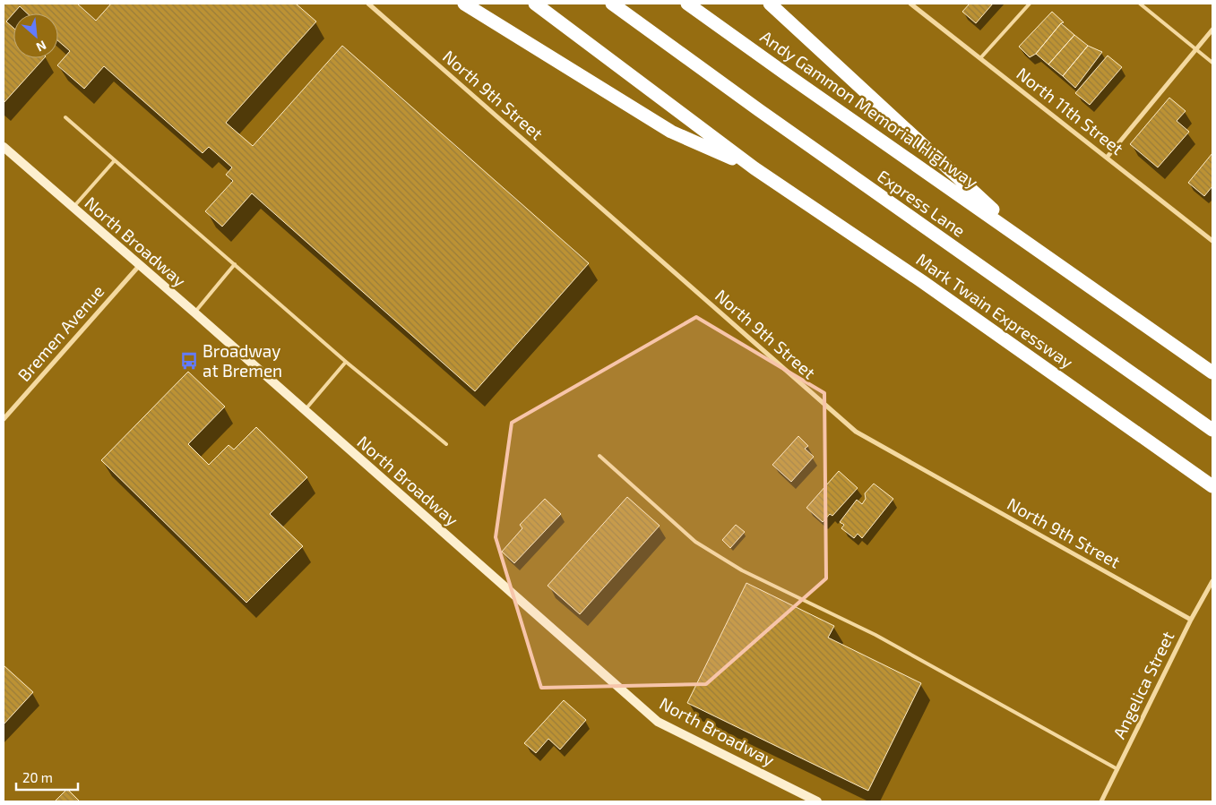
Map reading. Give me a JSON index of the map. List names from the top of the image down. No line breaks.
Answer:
{"streets":{"highway":["Andy Gammon Memorial Highway","Express Lane","Mark Twain Expressway"],"main road":["North Broadway"],"street":["North 9th Street","North 11th Street","Bremen Avenue","Angelica Street"]},"crossings":[["North 9th Street","Angelica Street"],["North Broadway","Bremen Avenue"]],"places":{"bus stop":["Broadway at Bremen"]},"scale_bar":"20 m","north":"bottom right"}
